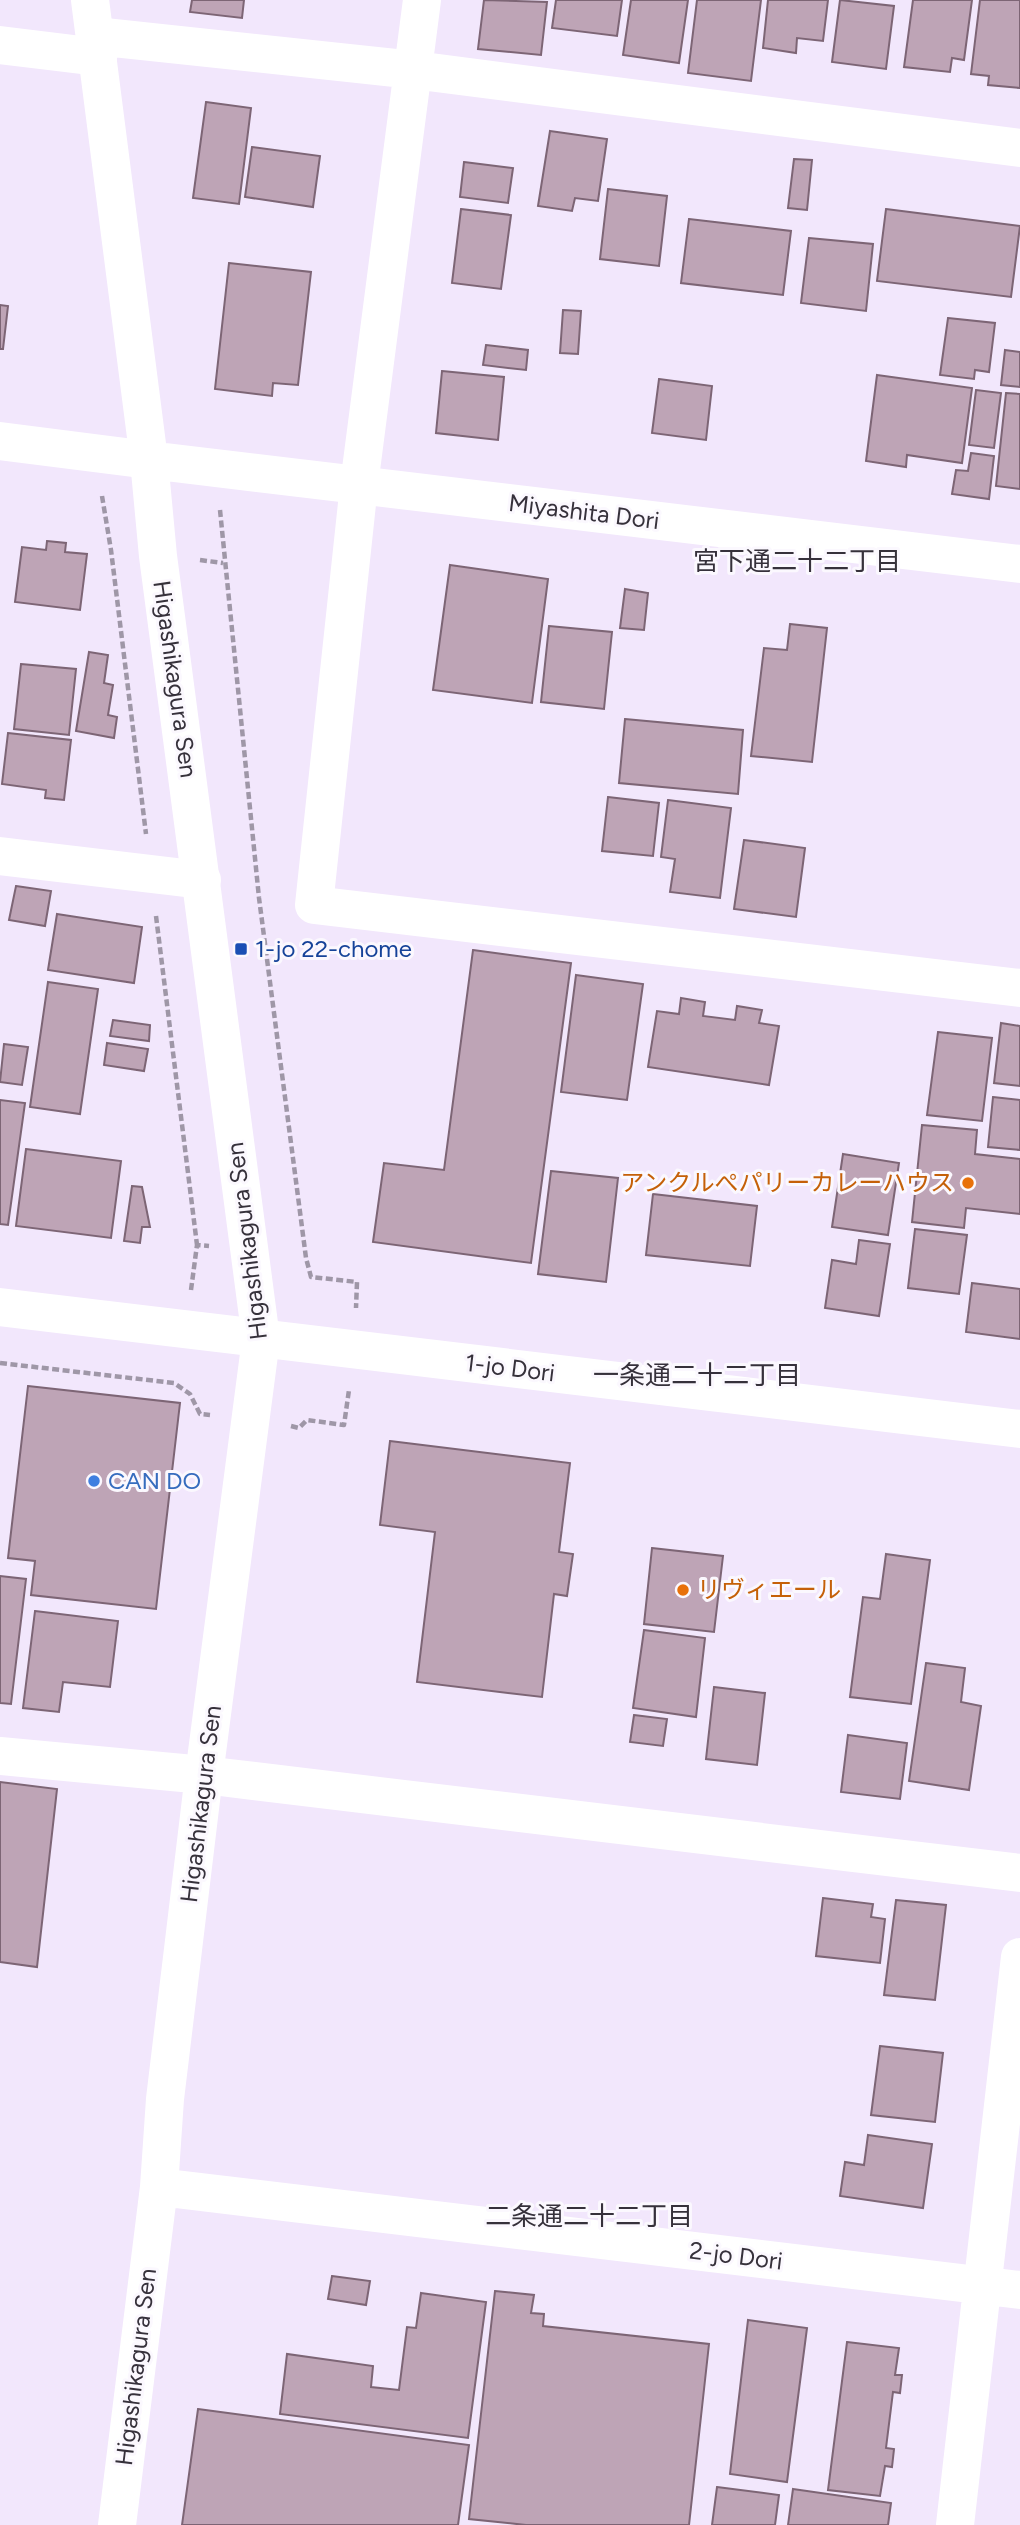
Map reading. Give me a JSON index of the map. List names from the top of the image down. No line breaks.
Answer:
{"streets":{"street":["Miyashita Dori","Higashikagura Sen","1-jo Dori","2-jo Dori"]},"crossings":[["Miyashita Dori","Higashikagura Sen"],["Higashikagura Sen","1-jo Dori"],["Higashikagura Sen","2-jo Dori"]],"districts":["宮下通二十二丁目","一条通二十二丁目","二条通二十二丁目"],"places":{"transit":["1-jo 22-chome"],"other":["アンクルぺパリーカレーハウス","CAN DO","リヴィエール"]}}
